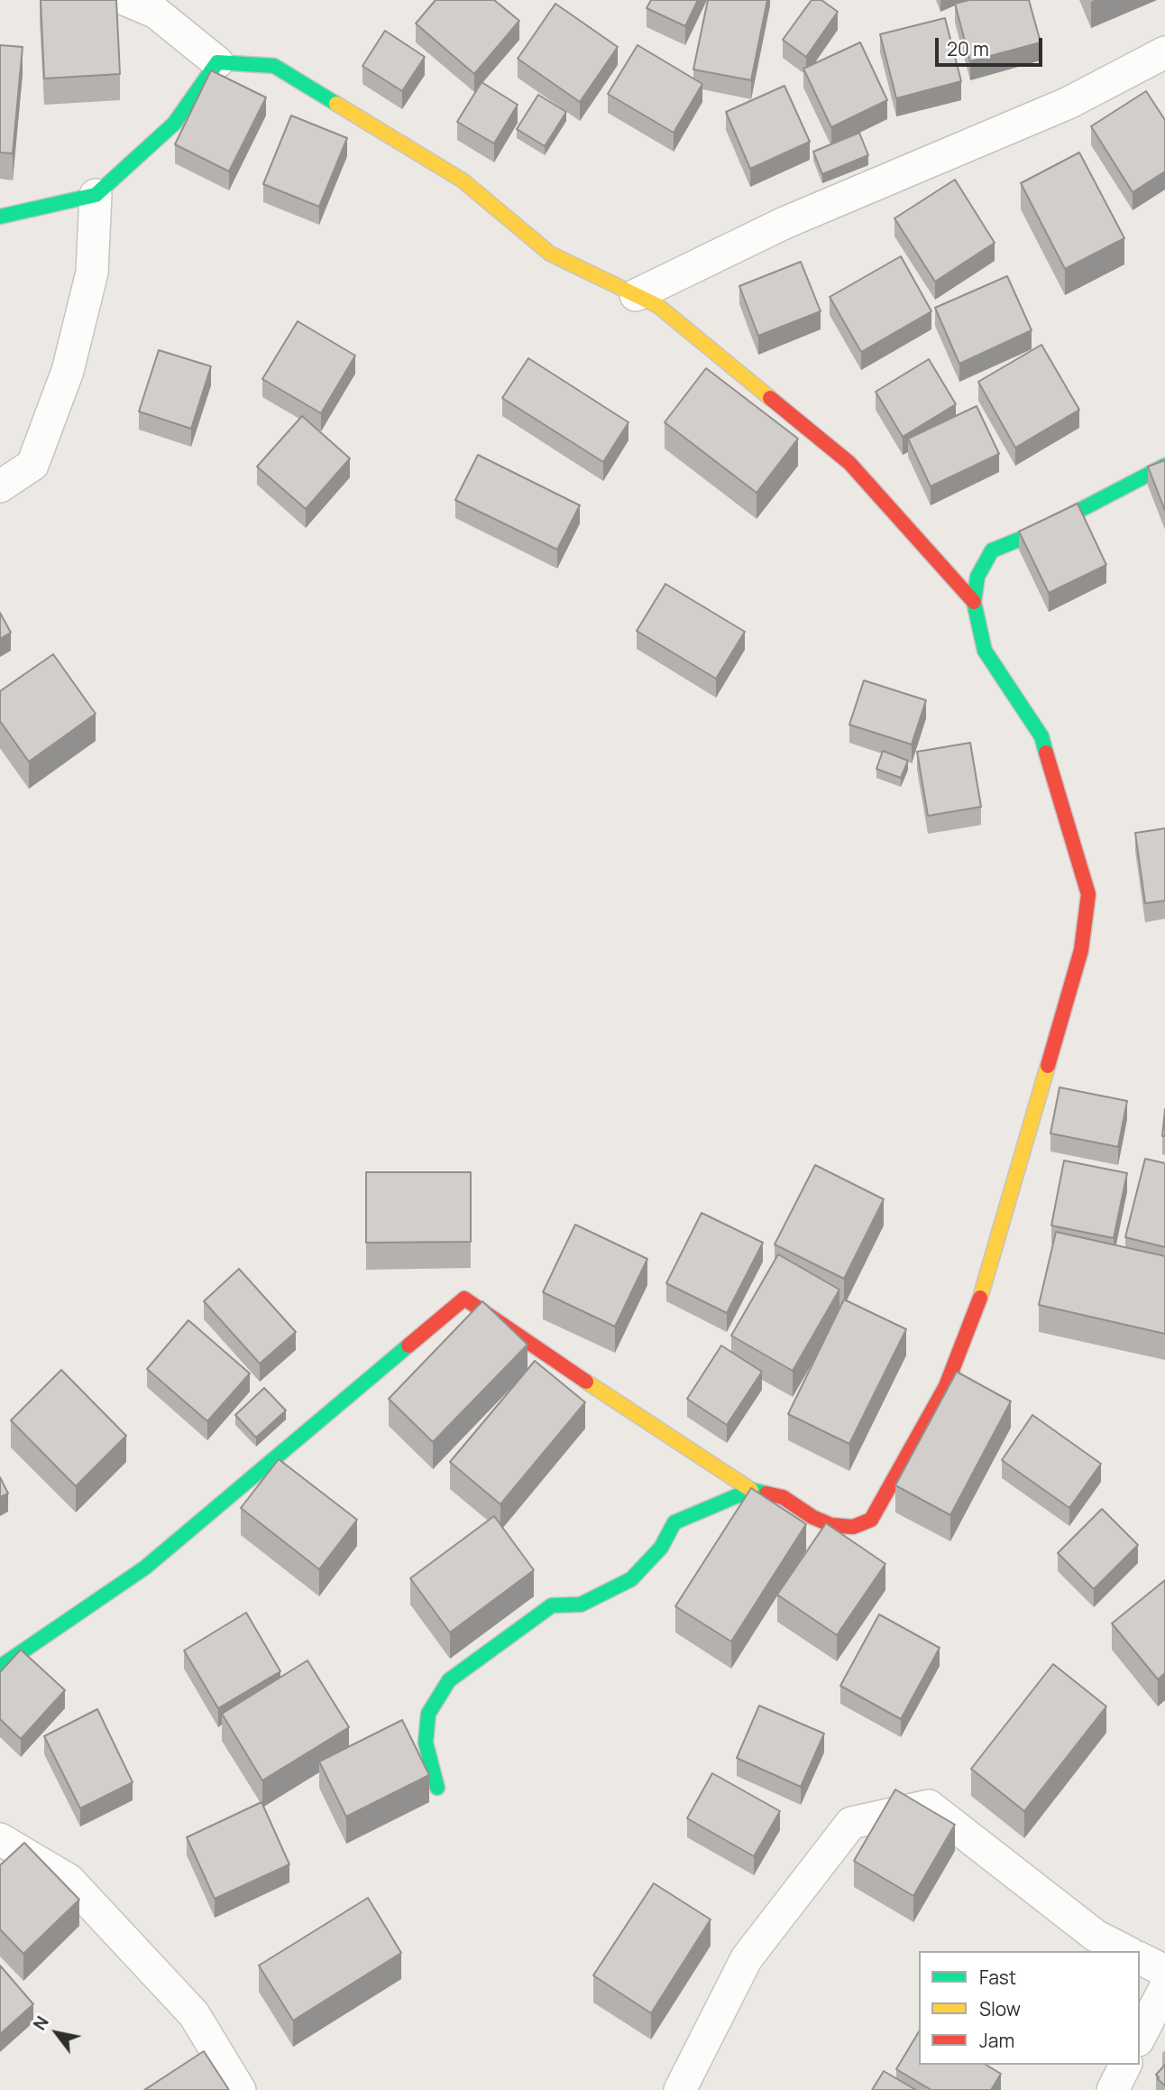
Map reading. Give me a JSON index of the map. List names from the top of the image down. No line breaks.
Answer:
{"legend":["Fast","Slow","Jam"],"scale_bar":"20 m","north":"top left"}
